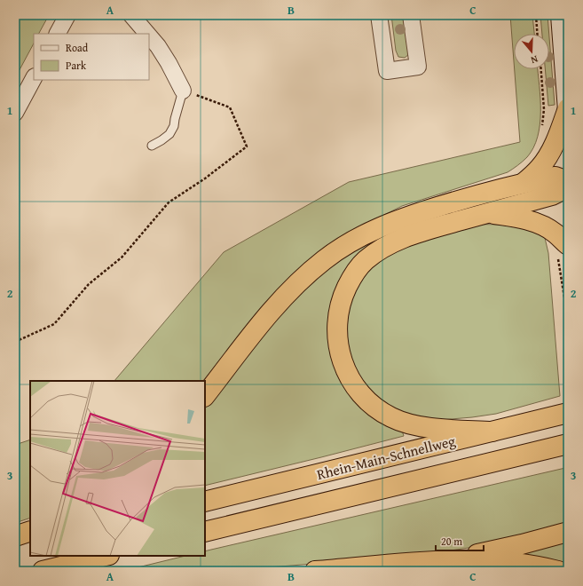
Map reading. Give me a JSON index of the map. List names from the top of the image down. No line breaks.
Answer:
{"streets":{"highway":["Rhein-Main-Schnellweg"]},"legend":["Road","Park"],"scale_bar":"20 m","north":"bottom","grid":{"columns":["A","B","C"],"rows":["1","2","3"]}}
